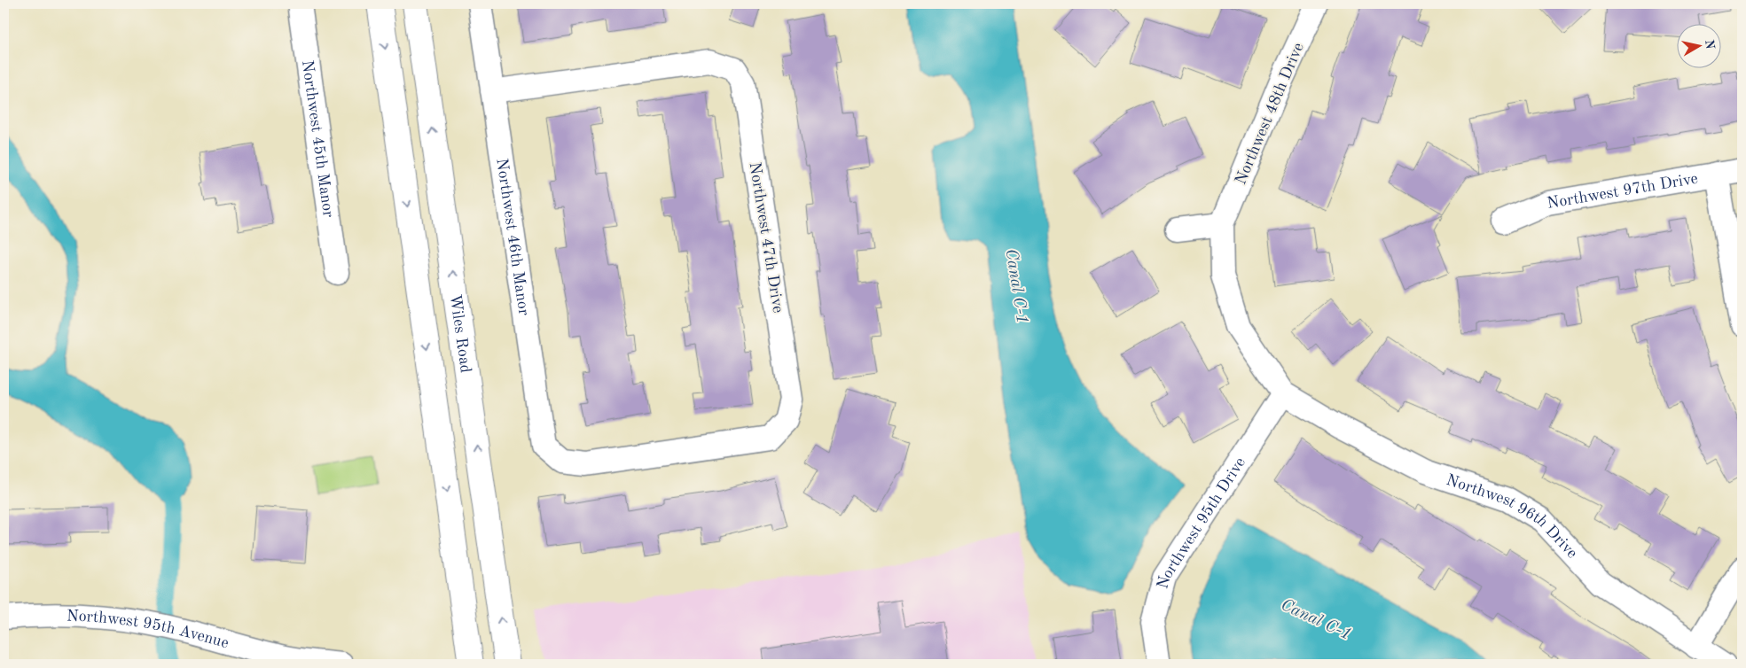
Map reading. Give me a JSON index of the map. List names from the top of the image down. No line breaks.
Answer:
{"streets":{"main road":["Wiles Road"],"street":["Northwest 48th Drive","Northwest 45th Manor","Northwest 97th Drive","Northwest 46th Manor","Northwest 47th Drive","Northwest 96th Drive","Northwest 95th Drive","Northwest 95th Avenue"]},"crossings":[["Northwest 48th Drive","Northwest 96th Drive"],["Northwest 48th Drive","Northwest 95th Drive"],["Northwest 46th Manor","Northwest 47th Drive"],["Northwest 96th Drive","Northwest 95th Drive"]],"water":["Canal C-1"],"north":"right"}
